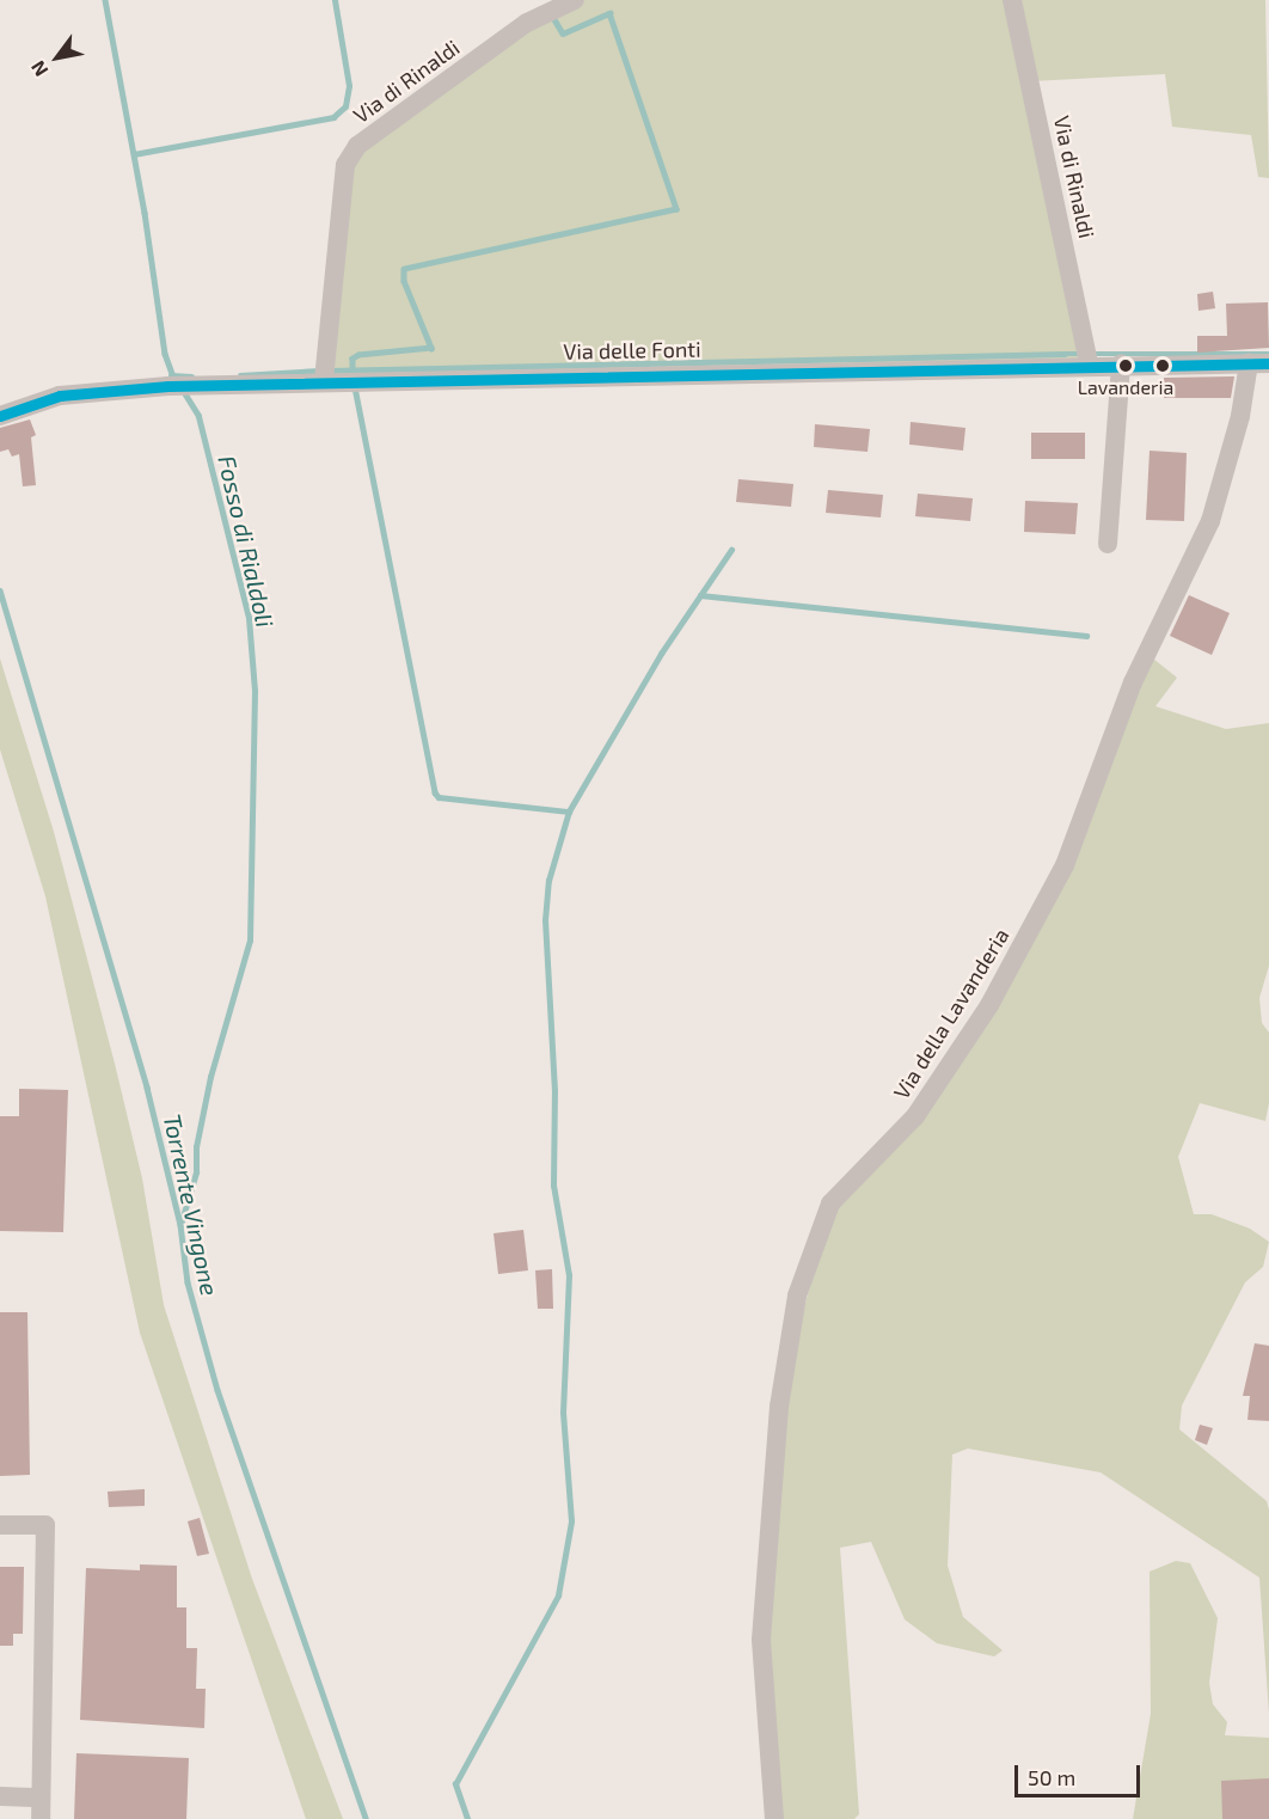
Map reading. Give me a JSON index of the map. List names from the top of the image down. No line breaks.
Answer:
{"streets":{"street":["Via di Rinaldi","Via delle Fonti","Via della Lavanderia"]},"crossings":[["Via di Rinaldi","Via delle Fonti"],["Via delle Fonti","Via della Lavanderia"]],"water":["Fosso di Rialdoli","Torrente Vingone"],"places":["Lavanderia"],"scale_bar":"50 m","north":"bottom left"}
